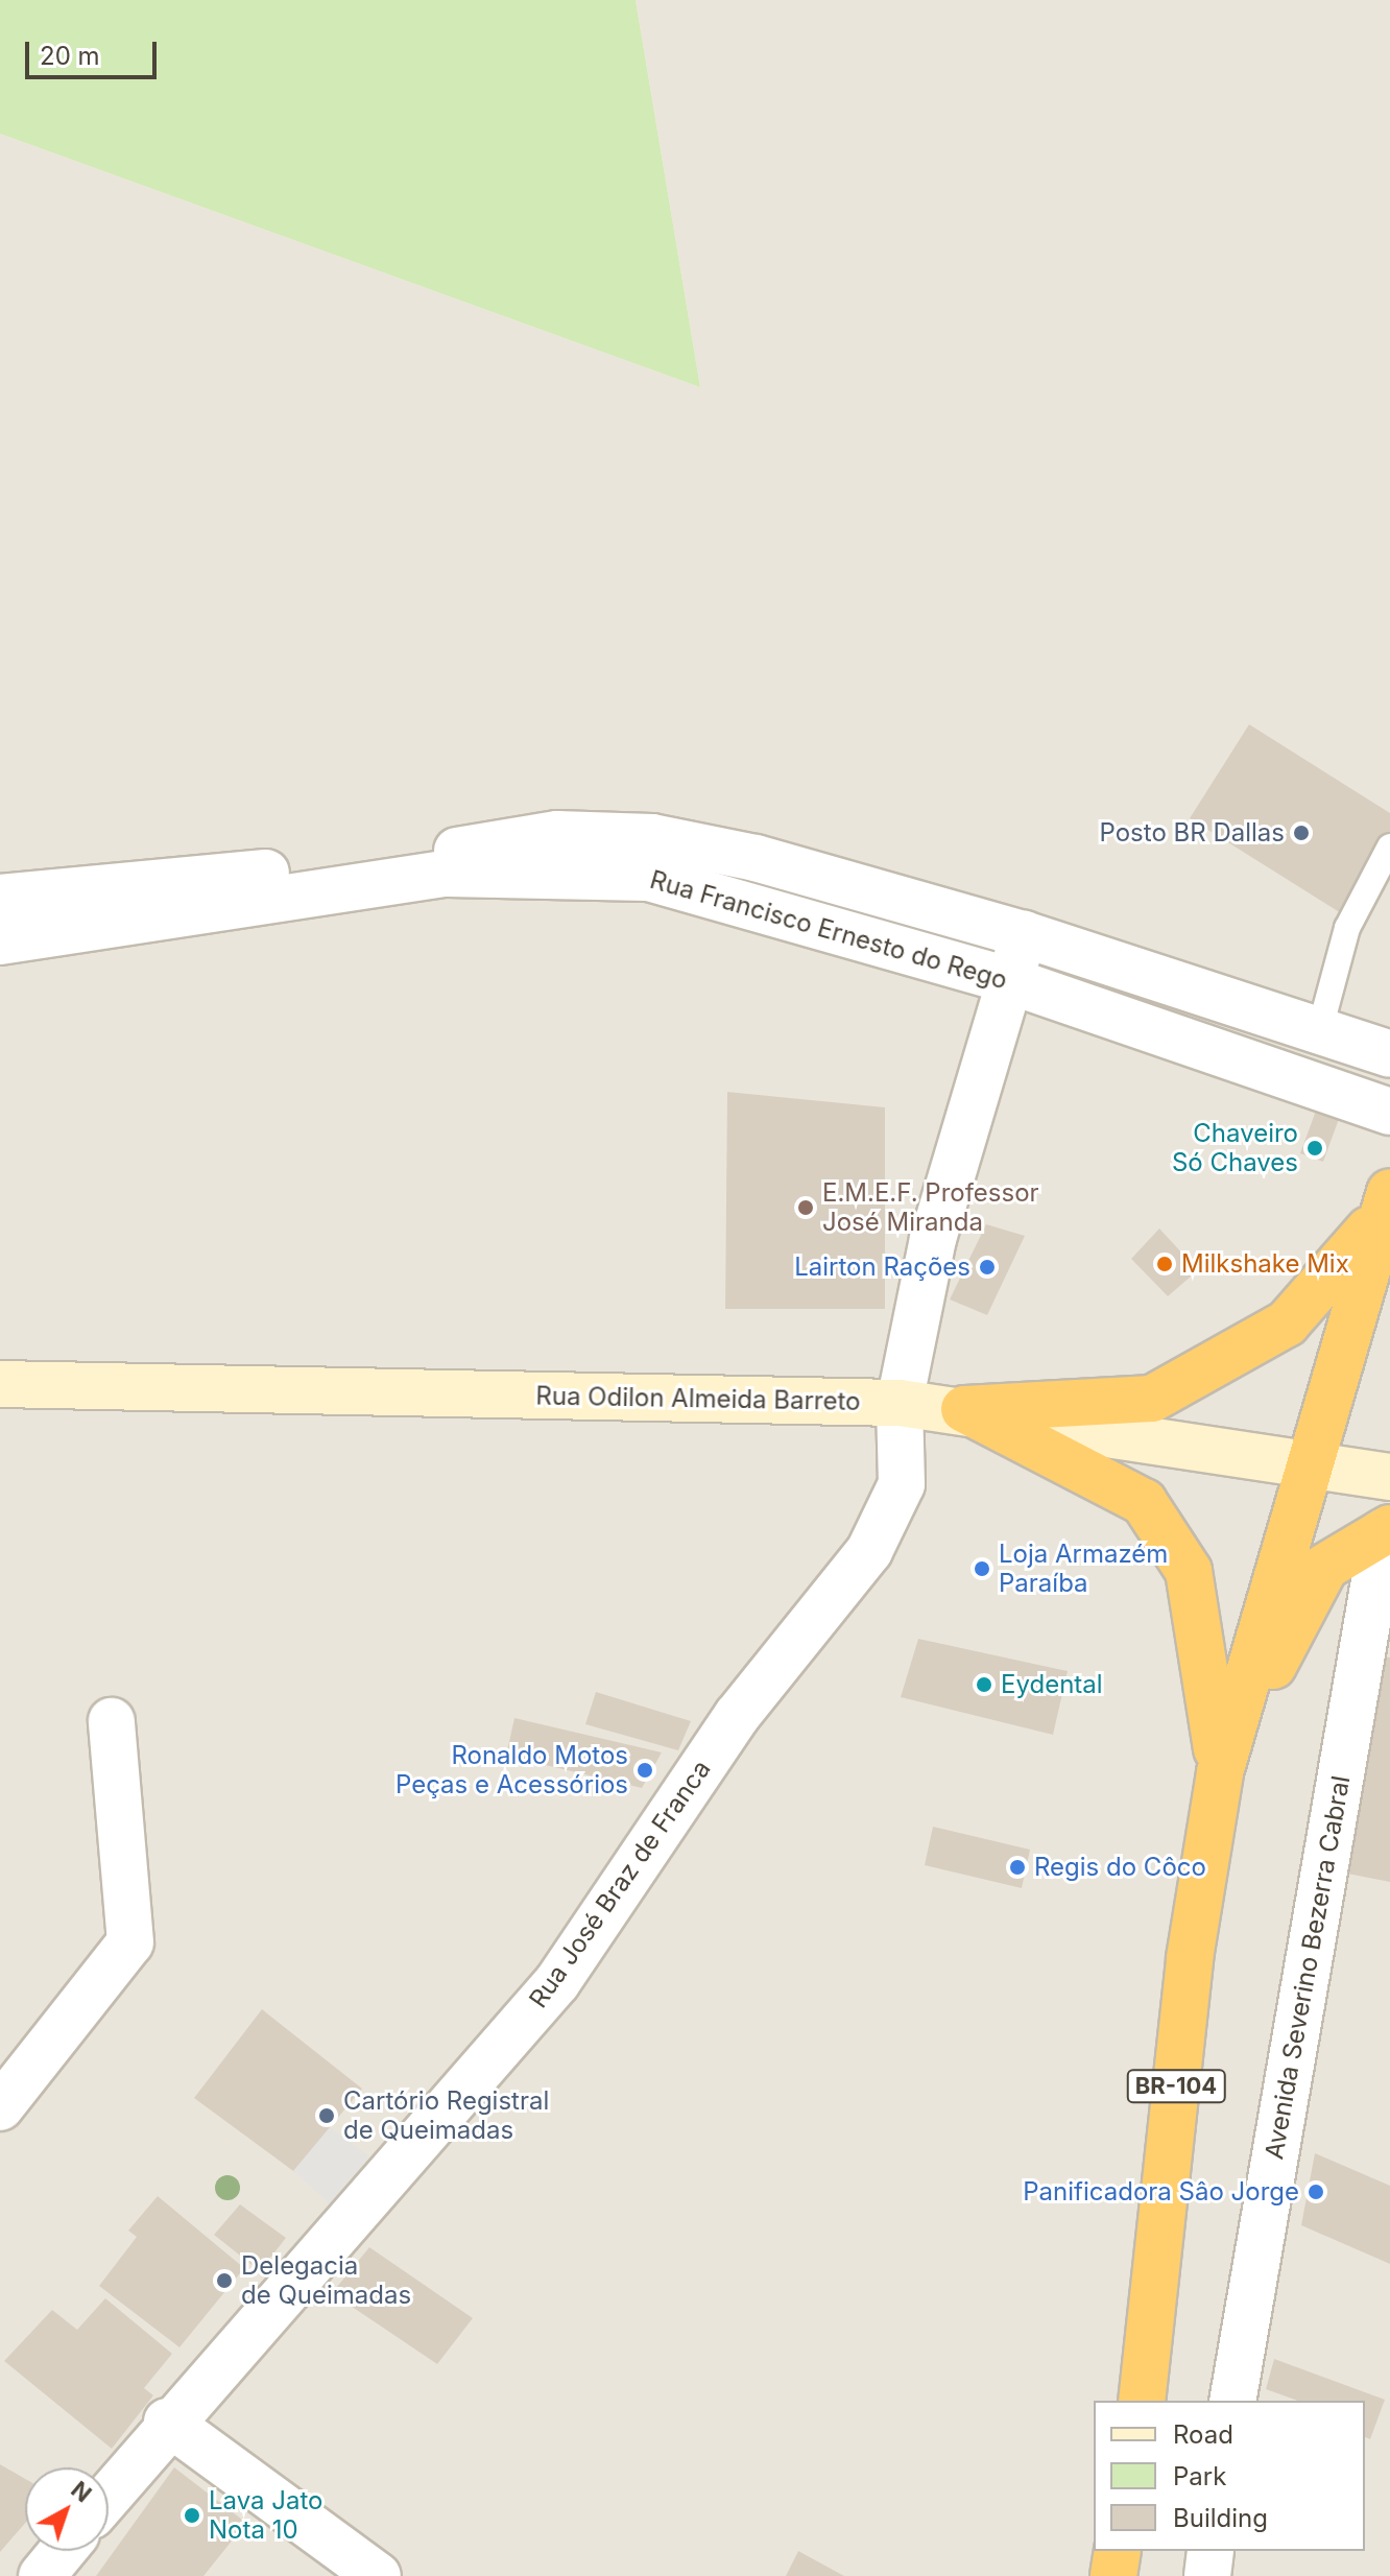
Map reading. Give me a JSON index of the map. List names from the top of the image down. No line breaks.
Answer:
{"streets":{"highway":["BR-104"],"main road":["Rua Odilon Almeida Barreto"],"street":["Rua Francisco Ernesto do Rego","Rua José Braz de Franca","Avenida Severino Bezerra Cabral"]},"crossings":[["Rua Francisco Ernesto do Rego","Rua José Braz de Franca"],["Rua Odilon Almeida Barreto","Rua José Braz de Franca"],["Rua Odilon Almeida Barreto","BR-104"]],"places":["Posto BR Dallas","Chaveiro Só Chaves","E.M.E.F. Professor José Miranda","Milkshake Mix","Lairton Rações","Loja Armazém Paraíba","Eydental","Ronaldo Motos Peças e Acessórios","Regis do Côco","Cartório Registral de Queimadas","Panificadora Sâo Jorge","Delegacia de Queimadas","Lava Jato Nota 10"],"legend":["Road","Park","Building"],"scale_bar":"20 m","north":"top right"}
